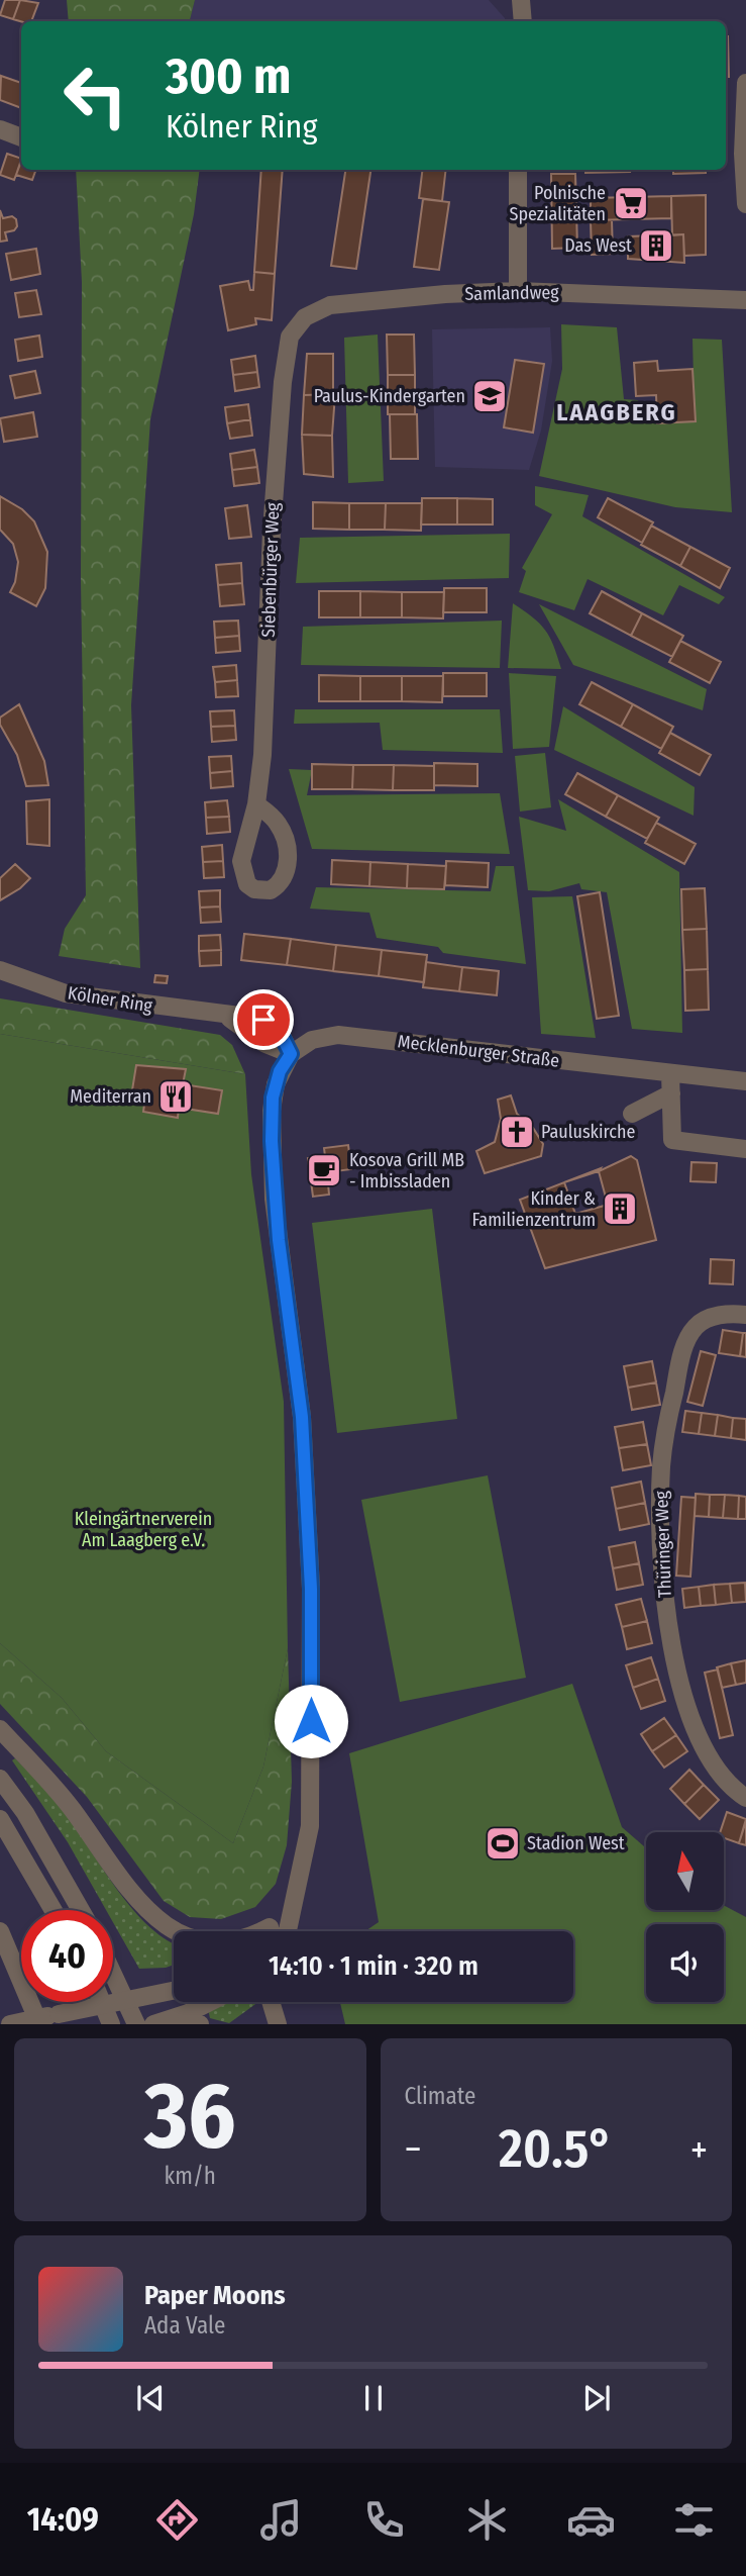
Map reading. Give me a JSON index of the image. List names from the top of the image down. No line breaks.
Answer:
{"streets":{"street":["Samlandweg","Siebenbürger Weg","Kölner Ring","Mecklenburger Straße","Thüringer Weg"]},"crossings":[["Samlandweg","Siebenbürger Weg"],["Kölner Ring","Mecklenburger Straße"]],"districts":["LAAGBERG"],"parks":["Kleingärtnerverein Am Laagberg e.V."],"places":{"supermarket":["Polnische Spezialitäten"],"building":["Das West","Kinder & Familienzentrum"],"school or university":["Paulus-Kindergarten"],"restaurant":["Mediterran"],"church":["Pauluskirche"],"cafe":["Kosova Grill MB - Imbissladen"],"sports":["Stadion West"]},"north":"top","page":{"turn":["300 m","Kölner Ring"],"limit":"40","trip":"14:10 · 1 min · 320 m","tile":[["36","km/h"],"Climate"],"heat":["−","20.5°","+"],"song":["Paper Moons","Ada Vale"],"tabs":"14:09"}}
